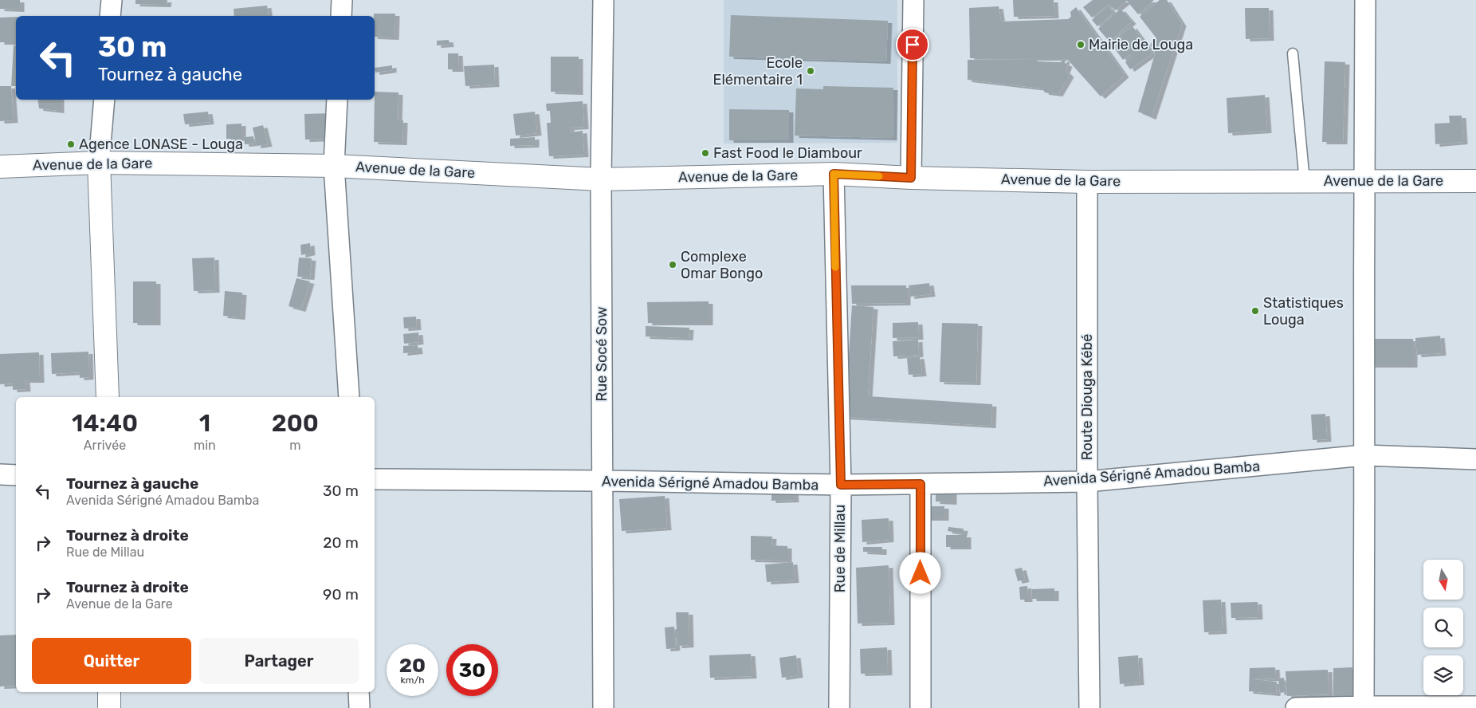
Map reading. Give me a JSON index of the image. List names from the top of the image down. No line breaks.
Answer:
{"streets":{"street":["Avenue de la Gare","Rue Socé Sow","Route Diouga Kébé","Avenida Sérigné Amadou Bamba","Rue de Millau"]},"crossings":[["Avenue de la Gare","Rue Socé Sow"],["Avenue de la Gare","Route Diouga Kébé"],["Avenue de la Gare","Rue de Millau"],["Rue Socé Sow","Avenida Sérigné Amadou Bamba"],["Route Diouga Kébé","Avenida Sérigné Amadou Bamba"],["Avenida Sérigné Amadou Bamba","Rue de Millau"]],"places":["Mairie de Louga","Ecole Elémentaire 1","Agence LONASE - Louga","Fast Food le Diambour","Complexe Omar Bongo","Statistiques Louga"],"north":"bottom","page":{"turn":["30 m","Tournez à gauche"],"eta":["14:40","Arrivée","1","min","200","m"],"list":[{"name":"Tournez à gauche","note":"Avenida Sérigné Amadou Bamba","value":"30 m"},{"name":"Tournez à droite","note":"Rue de Millau","value":"20 m"},{"name":"Tournez à droite","note":"Avenue de la Gare","value":"90 m"}],"buttons":["Quitter","Partager"],"speed":"20 km/h","limit":"30"}}
